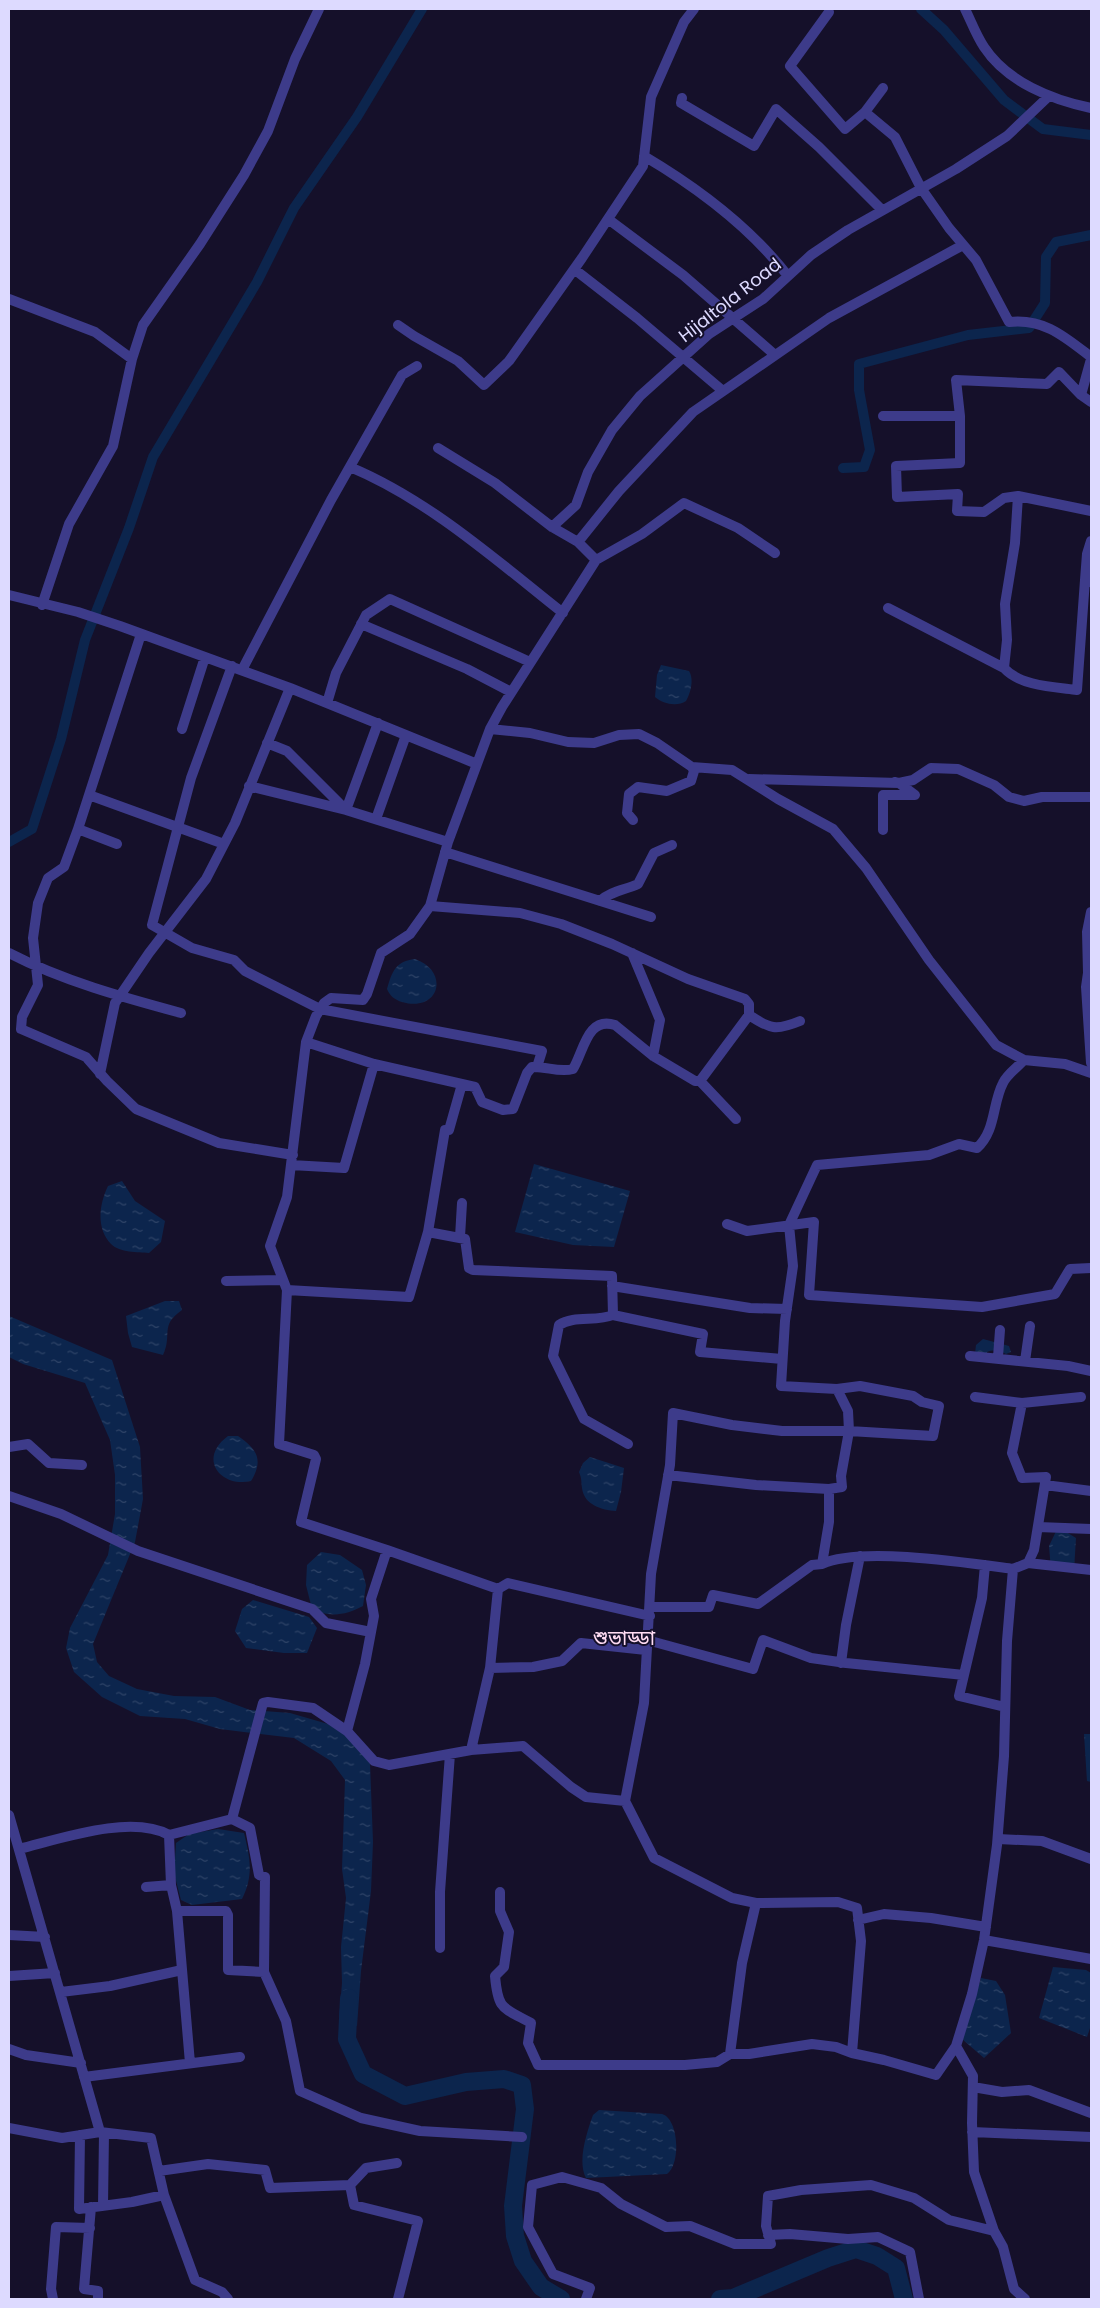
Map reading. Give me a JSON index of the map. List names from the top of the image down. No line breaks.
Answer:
{"streets":{"street":["Hijaltola Road"]},"districts":["শুভাড্ডা"]}
